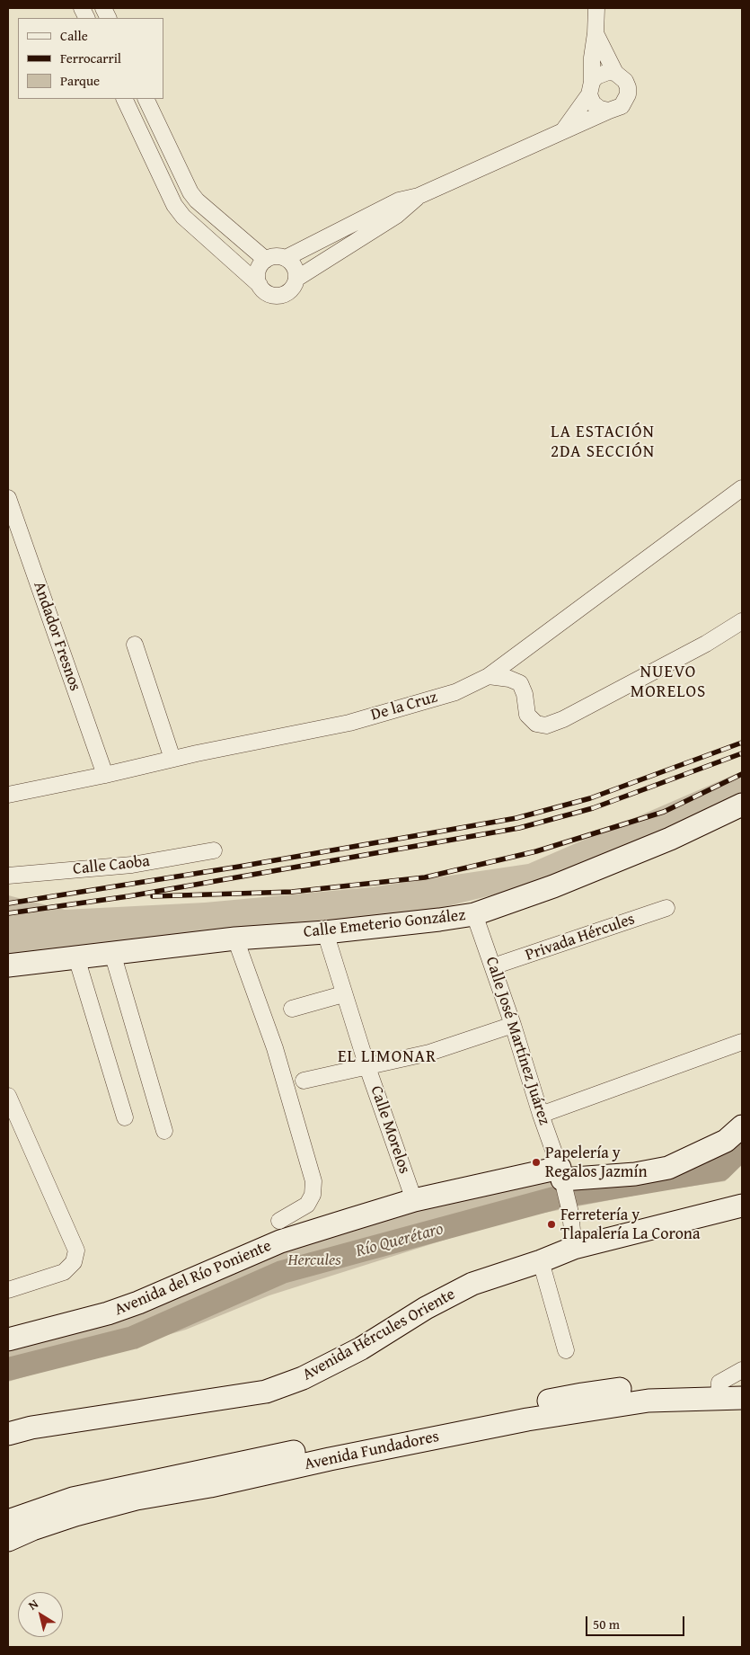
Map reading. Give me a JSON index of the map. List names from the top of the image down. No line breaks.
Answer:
{"streets":{"street":["Andador Fresnos","De la Cruz","Calle Caoba","Calle Emeterio González","Privada Hércules","Calle José Martínez Juárez","Calle Morelos","Avenida del Río Poniente","Avenida Hércules Oriente","Avenida Fundadores"]},"crossings":[["Andador Fresnos","De la Cruz"],["Calle Emeterio González","Calle José Martínez Juárez"],["Calle Emeterio González","Calle Morelos"],["Privada Hércules","Calle José Martínez Juárez"],["Calle José Martínez Juárez","Avenida del Río Poniente"],["Calle José Martínez Juárez","Avenida Hércules Oriente"],["Calle Morelos","Avenida del Río Poniente"]],"districts":["LA ESTACIÓN 2DA SECCIÓN","NUEVO MORELOS","EL LIMONAR"],"water":["Río Querétaro"],"parks":["Hercules"],"places":["Papelería y Regalos Jazmín","Ferretería y Tlapalería La Corona"],"legend":["Calle","Ferrocarril","Parque"],"scale_bar":"50 m","north":"top left"}
